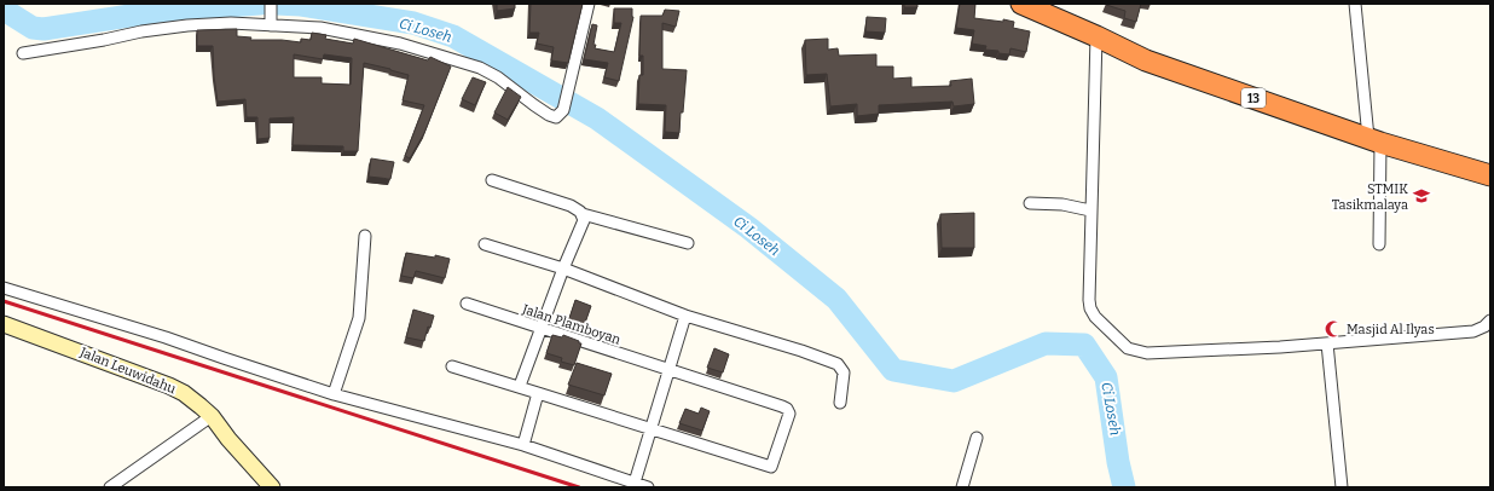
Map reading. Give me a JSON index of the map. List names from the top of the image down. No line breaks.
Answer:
{"streets":{"highway":["13"],"street":["Jalan Plamboyan","Jalan Leuwidahu"]},"water":["Ci Loseh"],"places":{"school or university":["STMIK Tasikmalaya"],"mosque":["Masjid Al Ilyas"]}}
